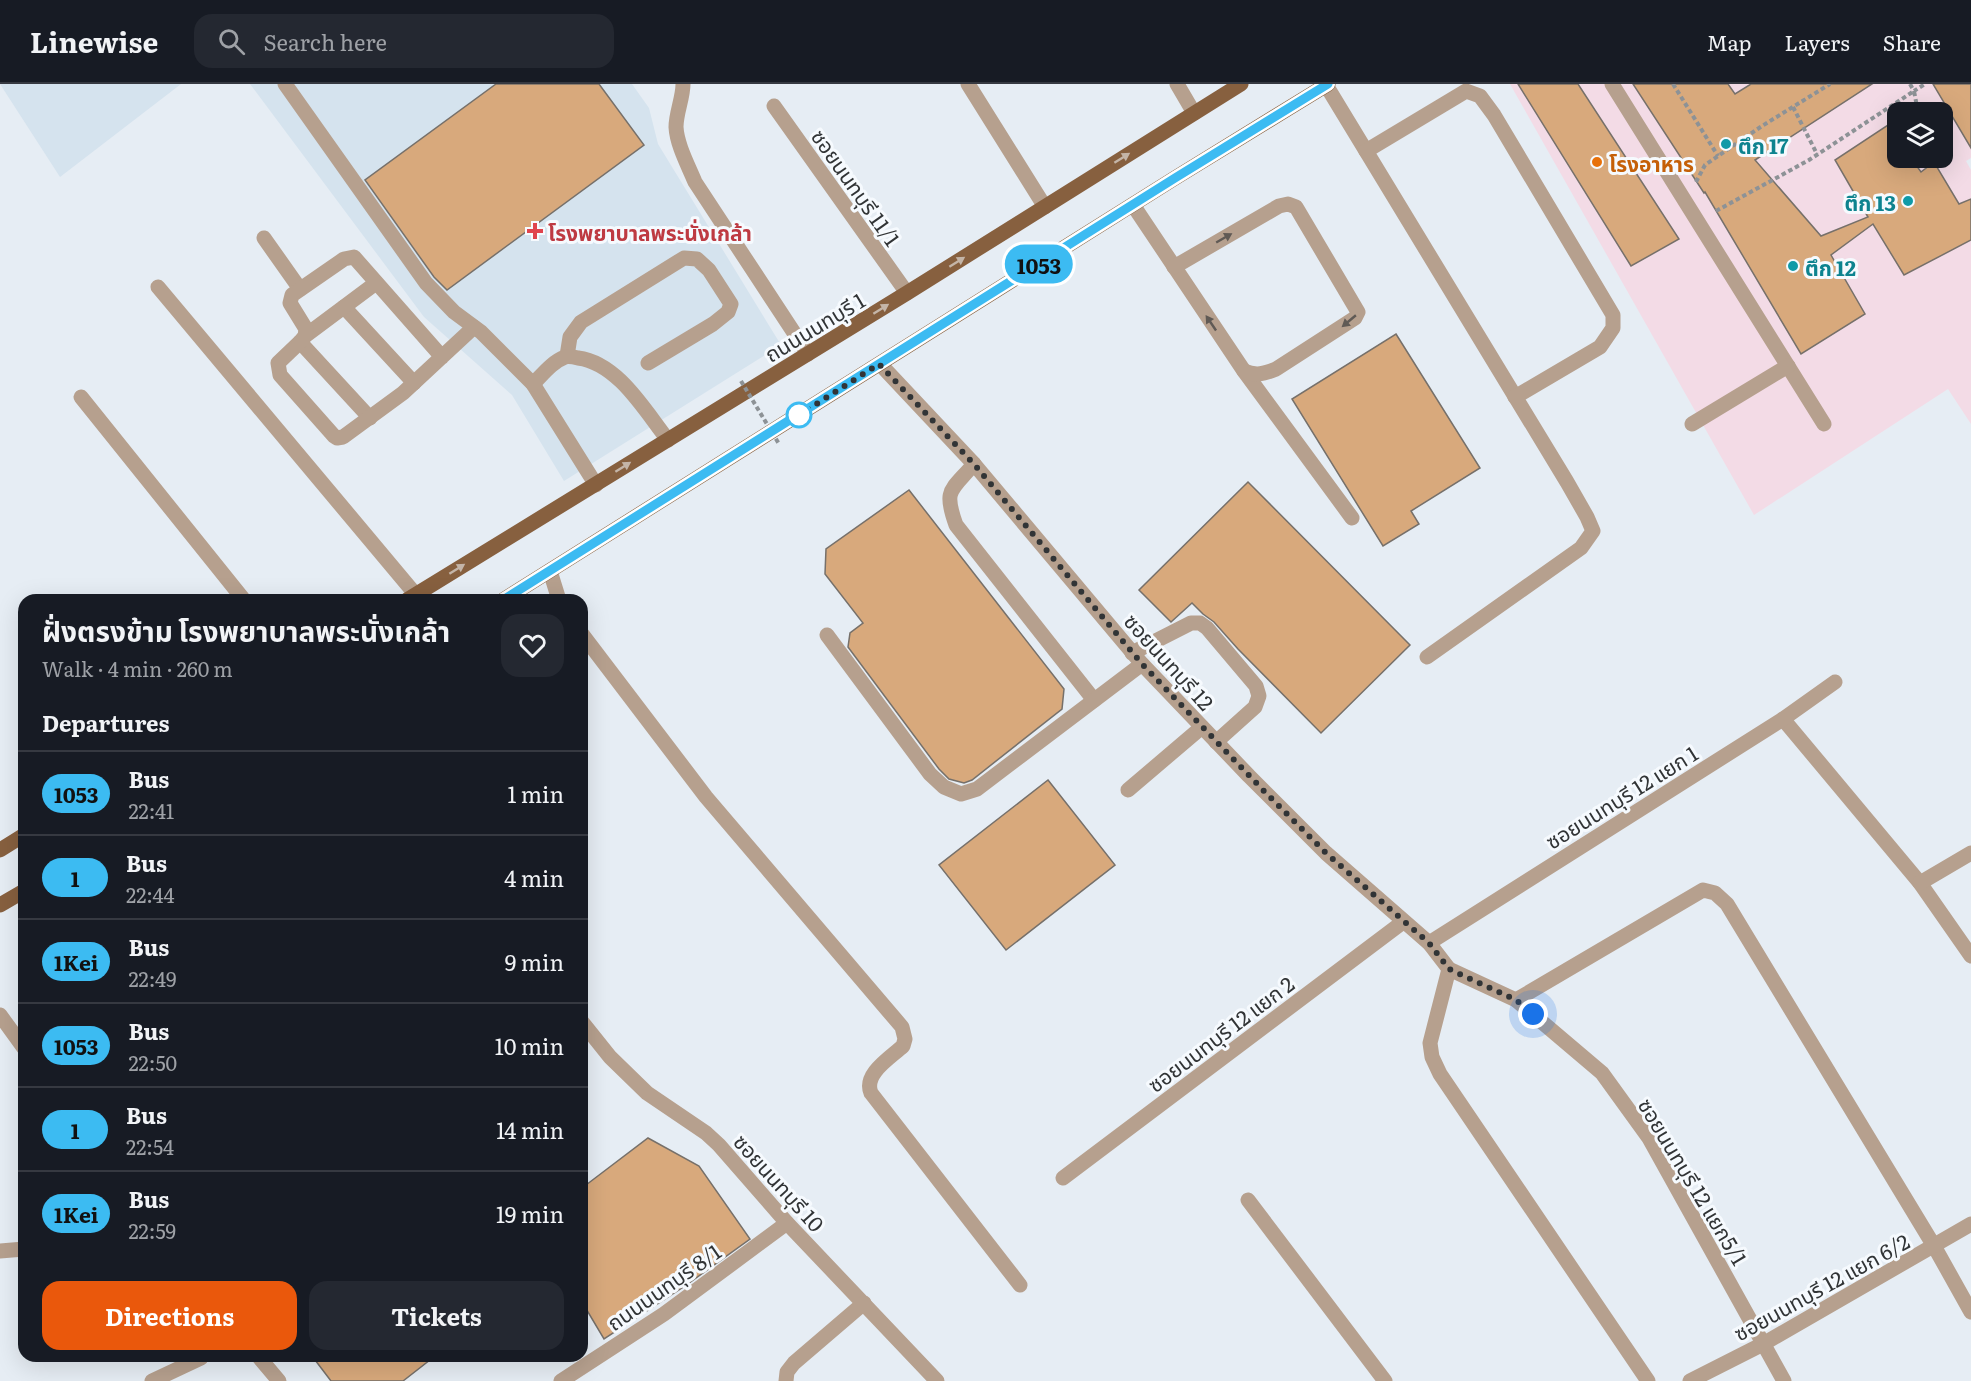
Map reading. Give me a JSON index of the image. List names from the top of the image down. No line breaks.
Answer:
{"streets":{"main road":["ถนนนนทบุรี 1"],"street":["ซอยนนทบุรี 11/1","ซอยนนทบุรี 12","ซอยนนทบุรี 12 แยก 1","ซอยนนทบุรี 12 แยก 2","ซอยนนทบุรี 12 แยก5/1","ซอยนนทบุรี 10","ถนนนนทบุรี 8/1","ซอยนนทบุรี 12 แยก 6/2"]},"crossings":[["ซอยนนทบุรี 11/1","ถนนนนทบุรี 1"],["ซอยนนทบุรี 12","ซอยนนทบุรี 12 แยก 1"],["ซอยนนทบุรี 12","ซอยนนทบุรี 12 แยก 2"],["ซอยนนทบุรี 12","ซอยนนทบุรี 12 แยก5/1"],["ซอยนนทบุรี 12 แยก5/1","ซอยนนทบุรี 12 แยก 6/2"],["ซอยนนทบุรี 10","ถนนนนทบุรี 8/1"]],"places":{"other":["ตึก 17","โรงอาหาร","ตึก 13","ตึก 12"],"health":["โรงพยาบาลพระนั่งเกล้า"]},"lines":["bus line 1053"],"page":{"header":"Linewise","search":"Search here","nav":["Map","Layers","Share"],"on_map":"1053","heading":[["ฝั่งตรงข้าม โรงพยาบาลพระนั่งเกล้า","Walk · 4 min · 260 m"],"Departures"],"list":[{"mark":"1053","name":"Bus","note":"22:41","value":"1 min"},{"mark":"1","name":"Bus","note":"22:44","value":"4 min"},{"mark":"1Kei","name":"Bus","note":"22:49","value":"9 min"},{"mark":"1053","name":"Bus","note":"22:50","value":"10 min"},{"mark":"1","name":"Bus","note":"22:54","value":"14 min"},{"mark":"1Kei","name":"Bus","note":"22:59","value":"19 min"}],"buttons":["Directions","Tickets"]}}
